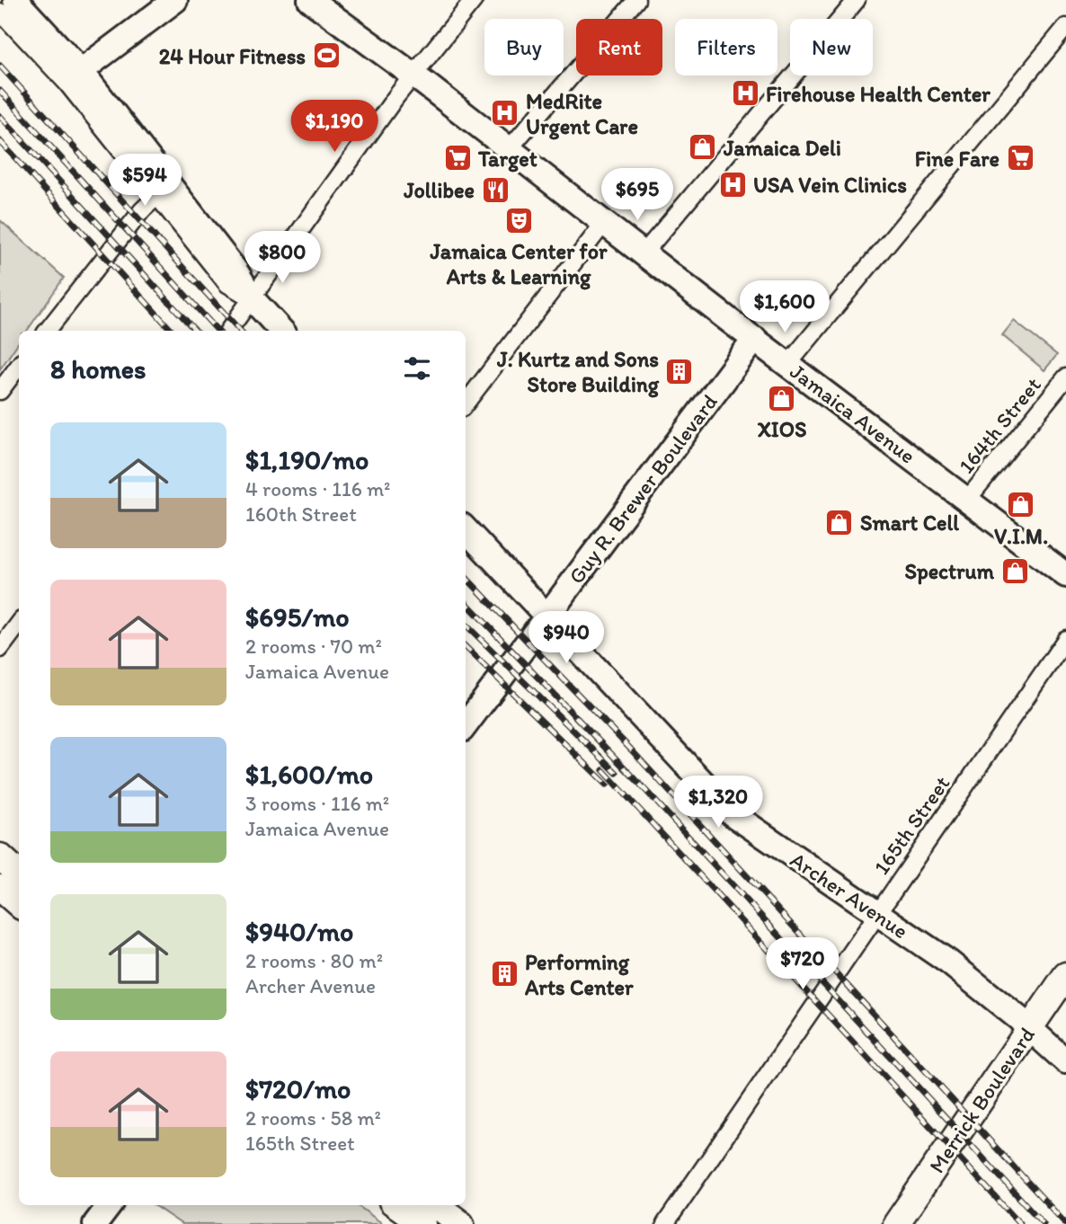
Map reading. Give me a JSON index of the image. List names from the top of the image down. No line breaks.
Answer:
{"streets":{"main road":["Jamaica Avenue","Guy R. Brewer Boulevard","Archer Avenue","Merrick Boulevard"],"street":["164th Street","165th Street"]},"crossings":[["Jamaica Avenue","164th Street"],["Jamaica Avenue","Guy R. Brewer Boulevard"],["Guy R. Brewer Boulevard","Archer Avenue"],["165th Street","Archer Avenue"],["Archer Avenue","Merrick Boulevard"]],"places":{"sports":["24 Hour Fitness"],"hospital":["Firehouse Health Center","MedRite Urgent Care","USA Vein Clinics"],"shop":["Jamaica Deli","XIOS","V.I.M.","Smart Cell","Spectrum"],"supermarket":["Target","Fine Fare"],"restaurant":["Jollibee"],"theatre":["Jamaica Center for Arts & Learning"],"building":["J. Kurtz and Sons Store Building","Performing Arts Center"]},"page":{"chip":["Buy","Rent","Filters","New"],"price":["$1,190","$594","$695","$800","$1,600","$940","$1,320","$720"],"heading":"8 homes","list":[{"name":"$1,190/mo","note":"4 rooms · 116 m² · 160th Street"},{"name":"$695/mo","note":"2 rooms · 70 m² · Jamaica Avenue"},{"name":"$1,600/mo","note":"3 rooms · 116 m² · Jamaica Avenue"},{"name":"$940/mo","note":"2 rooms · 80 m² · Archer Avenue"},{"name":"$720/mo","note":"2 rooms · 58 m² · 165th Street"}]}}
